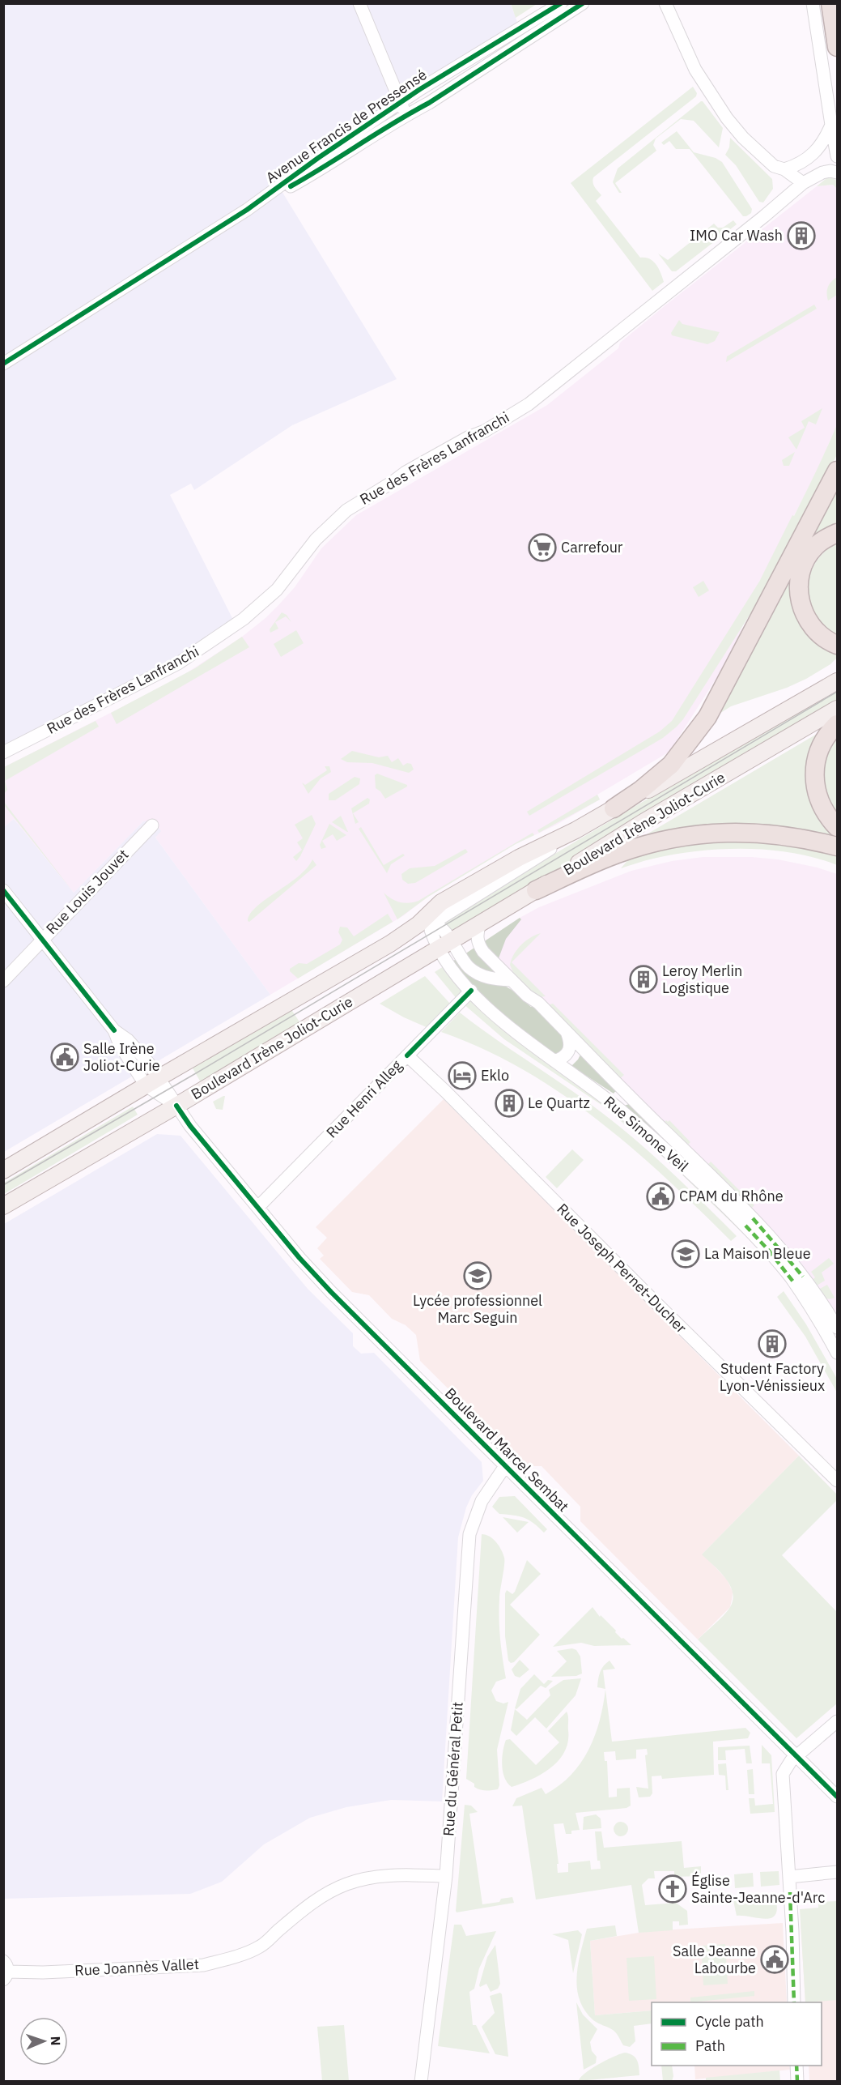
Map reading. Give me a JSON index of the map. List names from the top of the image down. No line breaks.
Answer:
{"streets":{"main road":["Boulevard Irène Joliot-Curie"],"street":["Avenue Francis de Pressensé","Rue des Frères Lanfranchi","Rue Louis Jouvet","Rue Henri Alleg","Rue Simone Veil","Rue Joseph Pernet-Ducher","Boulevard Marcel Sembat","Rue du Général Petit","Rue Joannès Vallet"]},"crossings":[["Boulevard Irène Joliot-Curie","Rue Simone Veil"],["Boulevard Irène Joliot-Curie","Boulevard Marcel Sembat"],["Rue Louis Jouvet","Boulevard Marcel Sembat"],["Rue Henri Alleg","Rue Simone Veil"],["Rue Henri Alleg","Rue Joseph Pernet-Ducher"],["Rue Henri Alleg","Boulevard Marcel Sembat"],["Boulevard Marcel Sembat","Rue du Général Petit"],["Rue du Général Petit","Rue Joannès Vallet"]],"places":{"building":["IMO Car Wash","Leroy Merlin Logistique","Le Quartz","Student Factory Lyon-Vénissieux"],"supermarket":["Carrefour"],"public building":["Salle Irène Joliot-Curie","CPAM du Rhône","Salle Jeanne Labourbe"],"hotel":["Eklo"],"school or university":["La Maison Bleue","Lycée professionnel Marc Seguin"],"church":["Église Sainte-Jeanne-d'Arc"]},"legend":["Cycle path","Path"],"north":"right"}
